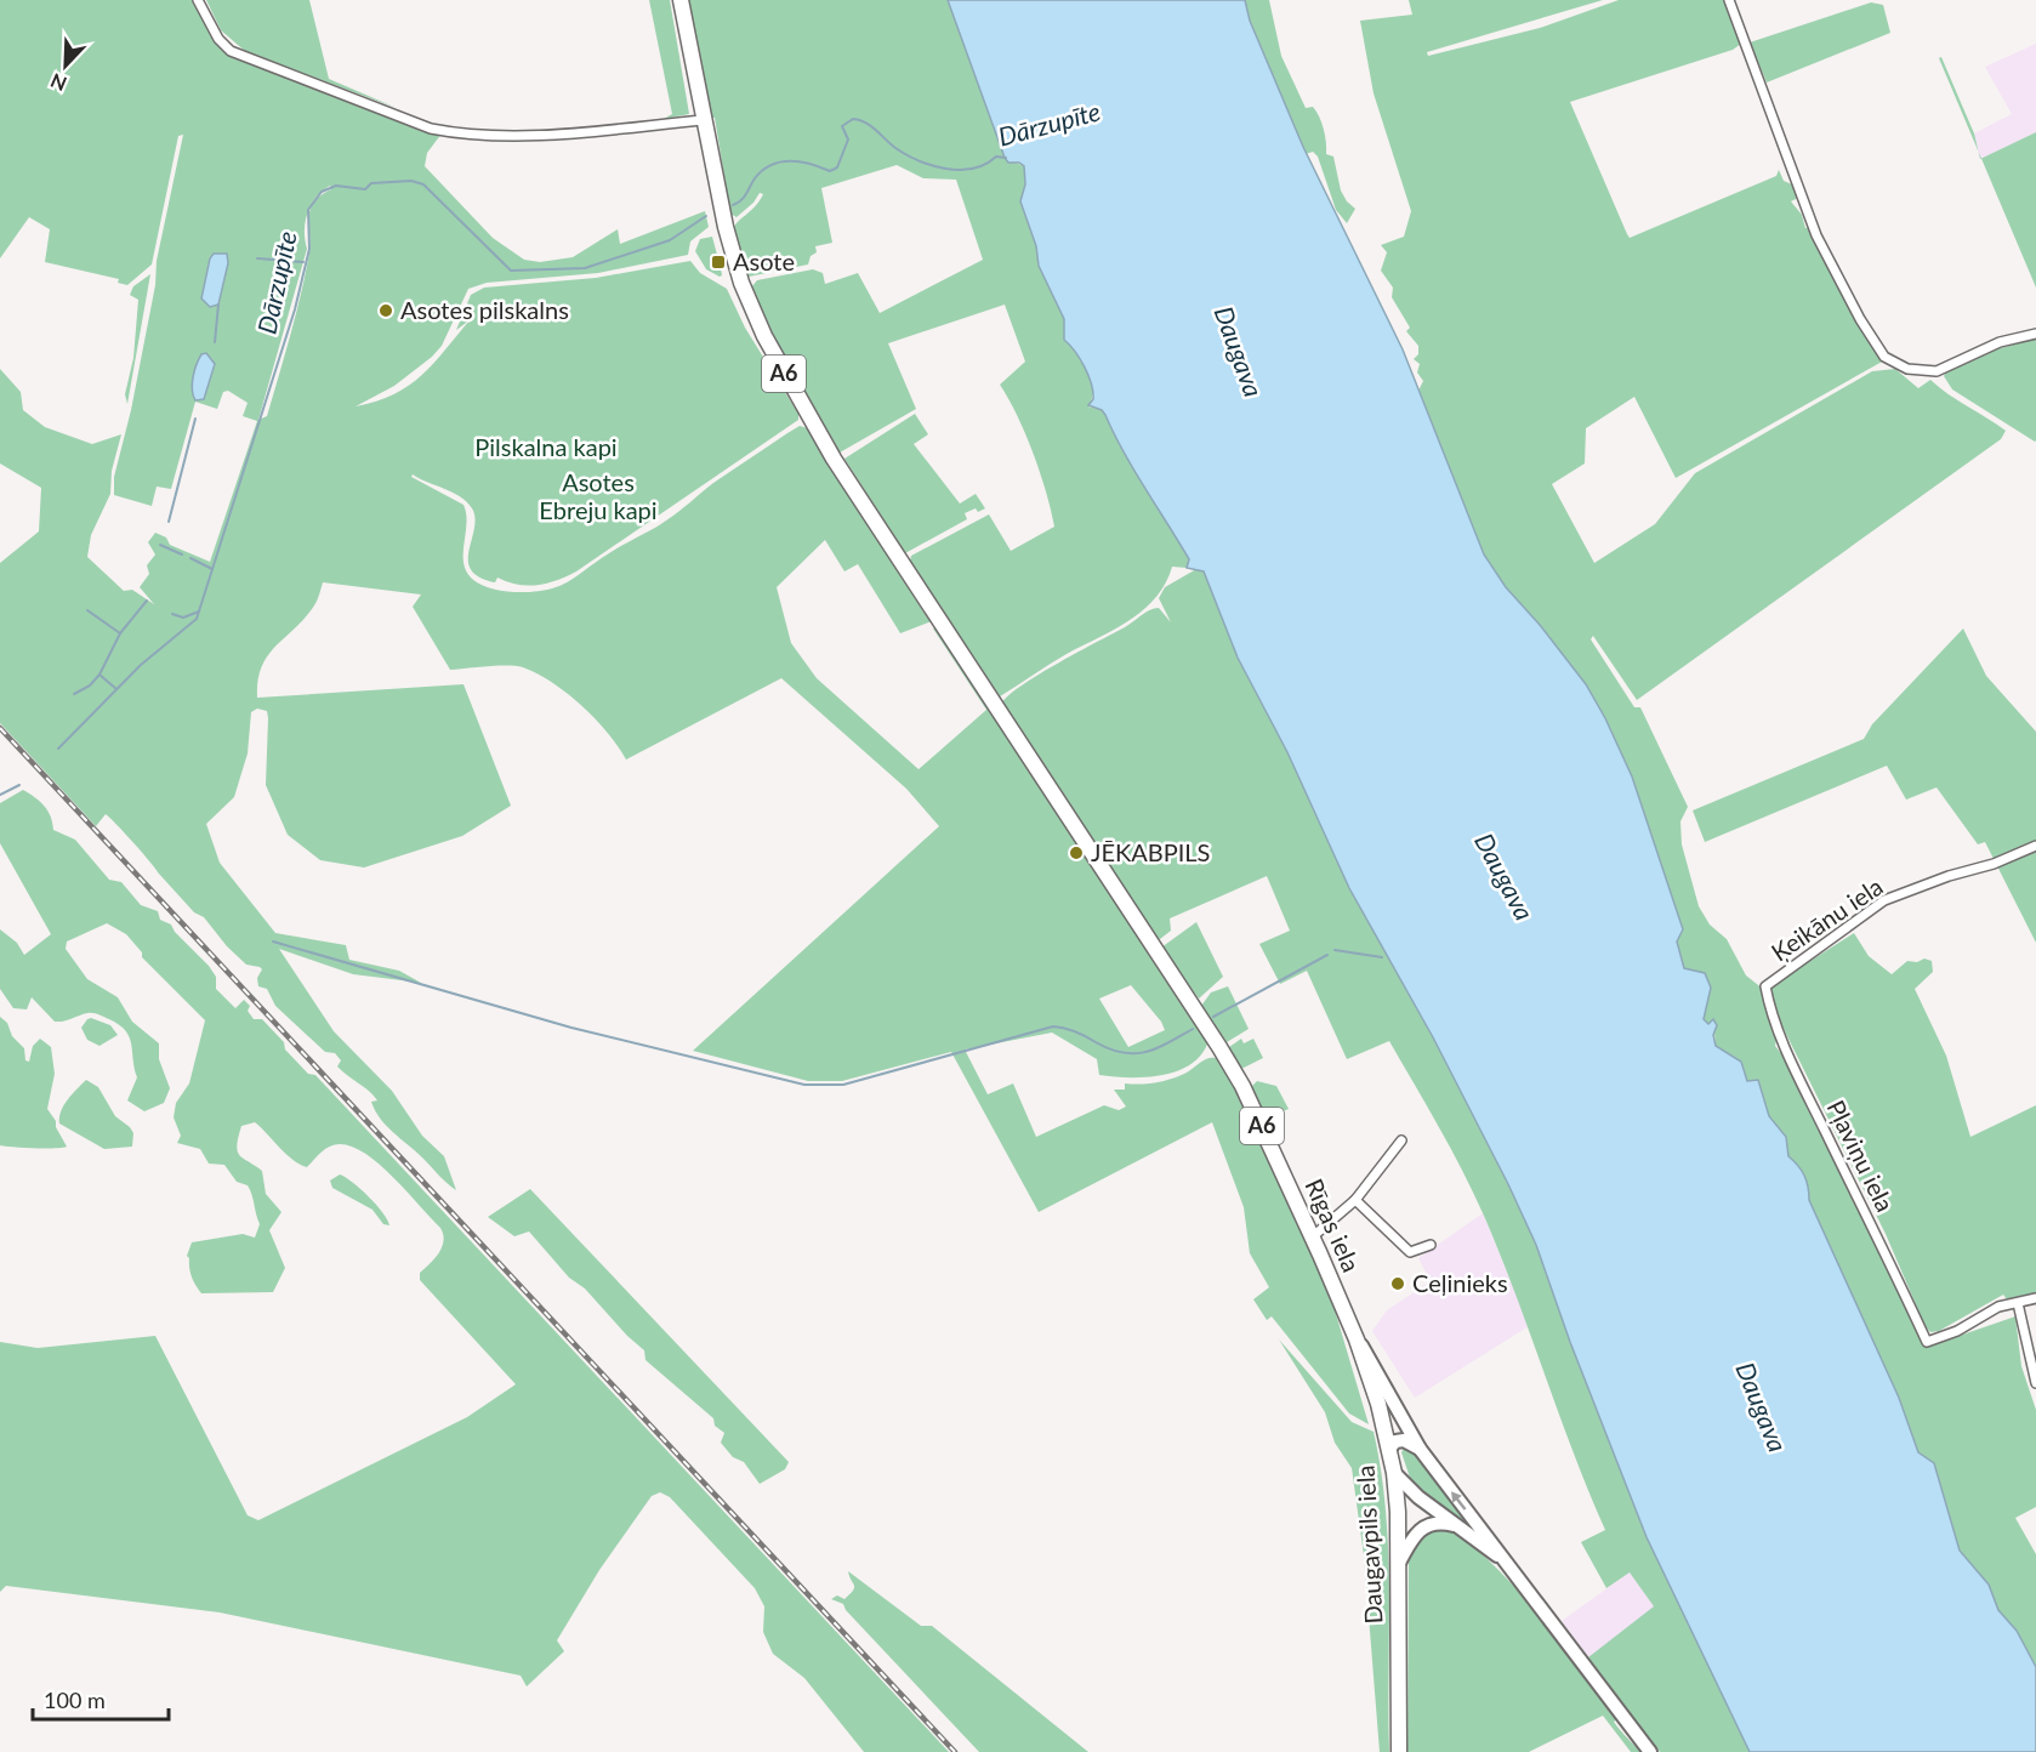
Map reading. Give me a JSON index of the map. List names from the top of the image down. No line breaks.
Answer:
{"streets":{"highway":["A6","Rīgas iela","Daugavpils iela"],"street":["Ķeikānu iela","Pļaviņu iela"]},"crossings":[["A6","Rīgas iela"],["Ķeikānu iela","Pļaviņu iela"],["Rīgas iela","Daugavpils iela"]],"water":["Dārzupīte","Daugava"],"parks":["Pilskalna kapi","Asotes Ebreju kapi"],"places":{"transit":["Asote"],"other":["Asotes pilskalns","JĒKABPILS","Ceļinieks"]},"scale_bar":"100 m","north":"bottom left"}
